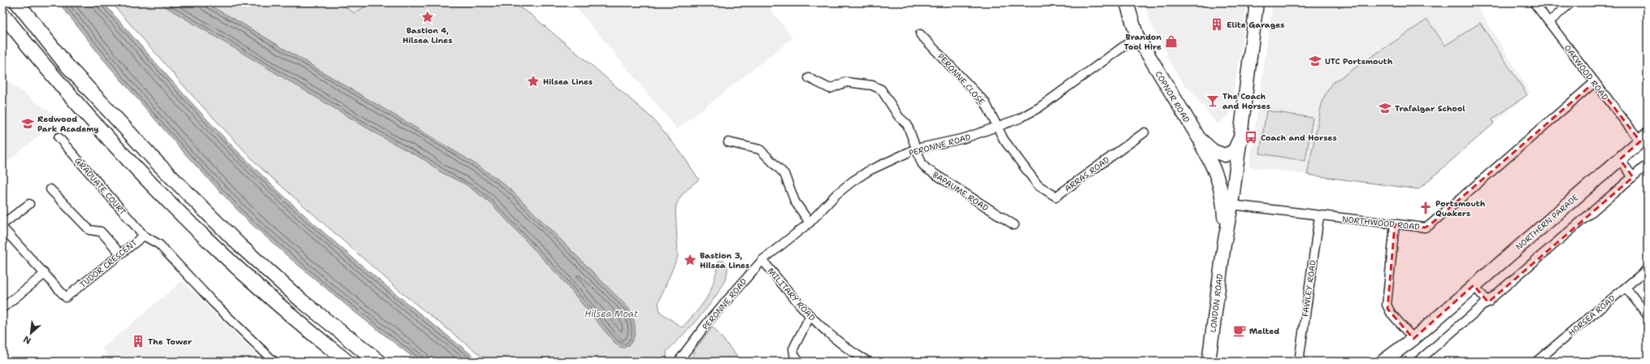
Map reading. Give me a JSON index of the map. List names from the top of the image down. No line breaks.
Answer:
{"streets":{"main road":["COPNOR ROAD","NORTHERN PARADE","LONDON ROAD"],"street":["OAKWOOD ROAD","PERONNE CLOSE","PERONNE ROAD","ARRAS ROAD","GRADUATE COURT","BAPAUME ROAD","NORTHWOOD ROAD","TUDOR CRESCENT","FAWLEY ROAD","MILITARY ROAD","HORSEA ROAD"]},"crossings":[["OAKWOOD ROAD","NORTHERN PARADE"],["OAKWOOD ROAD","NORTHWOOD ROAD"],["PERONNE CLOSE","PERONNE ROAD"],["PERONNE CLOSE","ARRAS ROAD"],["COPNOR ROAD","PERONNE ROAD"],["COPNOR ROAD","LONDON ROAD"],["PERONNE ROAD","ARRAS ROAD"],["PERONNE ROAD","BAPAUME ROAD"],["PERONNE ROAD","MILITARY ROAD"],["GRADUATE COURT","TUDOR CRESCENT"],["NORTHWOOD ROAD","FAWLEY ROAD"],["NORTHWOOD ROAD","LONDON ROAD"]],"water":["Hilsea Moat"],"places":{"place":["Bastion 4, Hilsea Lines","Hilsea Lines","Bastion 3, Hilsea Lines"],"building":["Elite Garages","The Tower"],"shop":["Brandon Tool Hire"],"school or university":["UTC Portsmouth","Trafalgar School","Redwood Park Academy"],"bar":["The Coach and Horses"],"bus stop":["Coach and Horses"],"church":["Portsmouth Quakers"],"cafe":["Melted"]},"north":"bottom left"}
